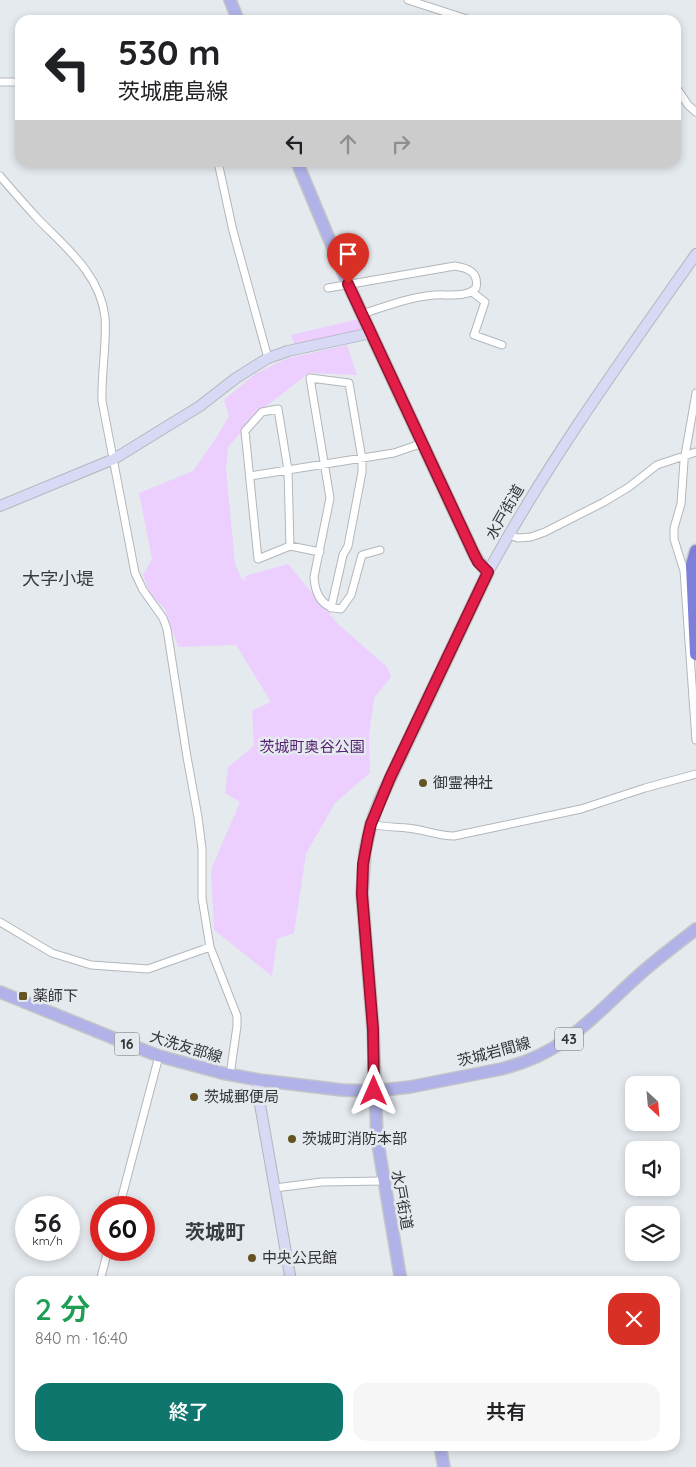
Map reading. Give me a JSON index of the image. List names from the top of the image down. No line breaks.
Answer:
{"streets":{"main road":["水戸街道","43","16","大洗友部線","茨城岩間線"]},"crossings":[["水戸街道","大洗友部線"],["水戸街道","茨城岩間線"],["大洗友部線","茨城岩間線"]],"districts":["大字小堤","茨城町"],"parks":["茨城町奥谷公園"],"places":{"other":["御霊神社","茨城郵便局","茨城町消防本部","中央公民館"],"transit":["薬師下"]},"north":"bottom right","page":{"turn":["530 m","茨城鹿島線"],"speed":"56 km/h","limit":"60","heading":["2 分","840 m · 16:40"],"buttons":["終了","共有"]}}
